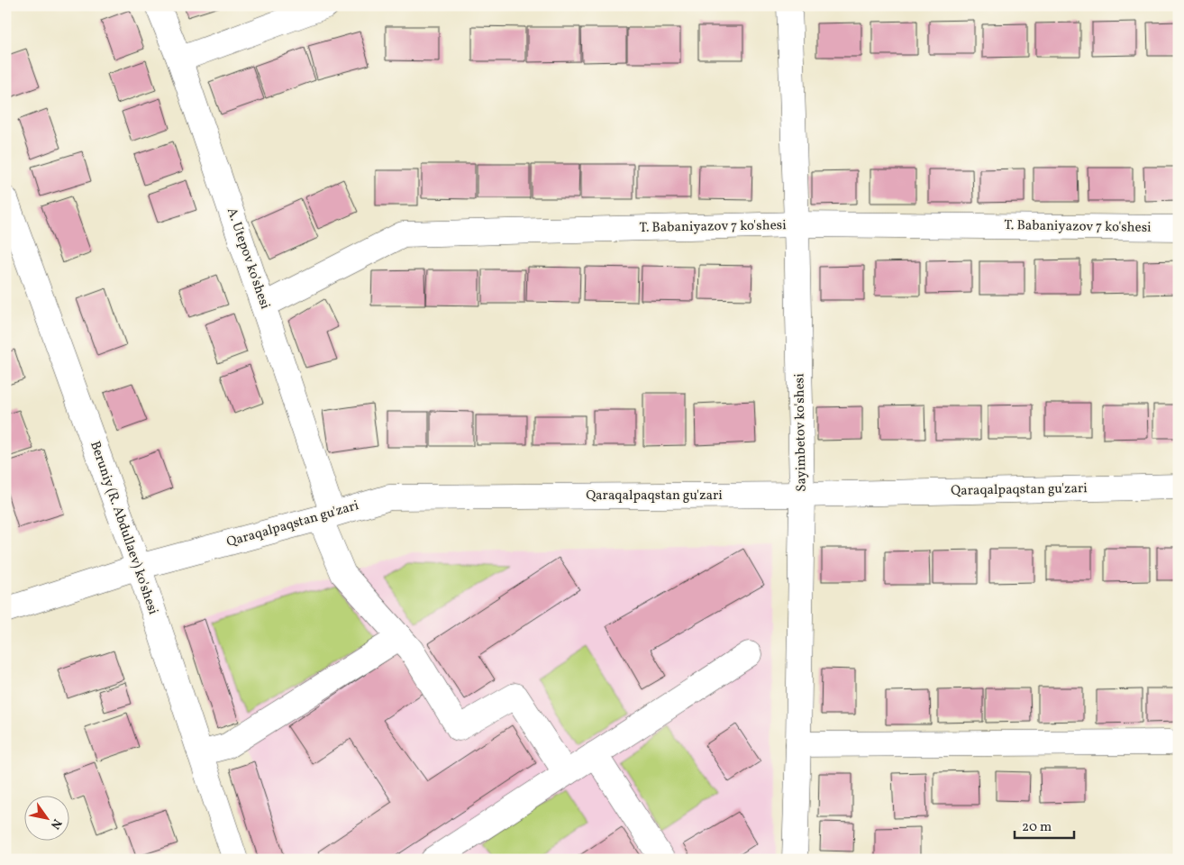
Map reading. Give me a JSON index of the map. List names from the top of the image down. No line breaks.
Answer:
{"streets":{"street":["T. Babaniyazov 7 ko'shesi","A. Utepov ko'shesi","Sayimbetov ko'shesi","Qaraqalpaqstan gu'zari","Beruniy (R. Abdullaev) ko'shesi"]},"crossings":[["T. Babaniyazov 7 ko'shesi","A. Utepov ko'shesi"],["T. Babaniyazov 7 ko'shesi","Sayimbetov ko'shesi"],["A. Utepov ko'shesi","Qaraqalpaqstan gu'zari"],["Sayimbetov ko'shesi","Qaraqalpaqstan gu'zari"],["Qaraqalpaqstan gu'zari","Beruniy (R. Abdullaev) ko'shesi"]],"scale_bar":"20 m","north":"bottom right"}
